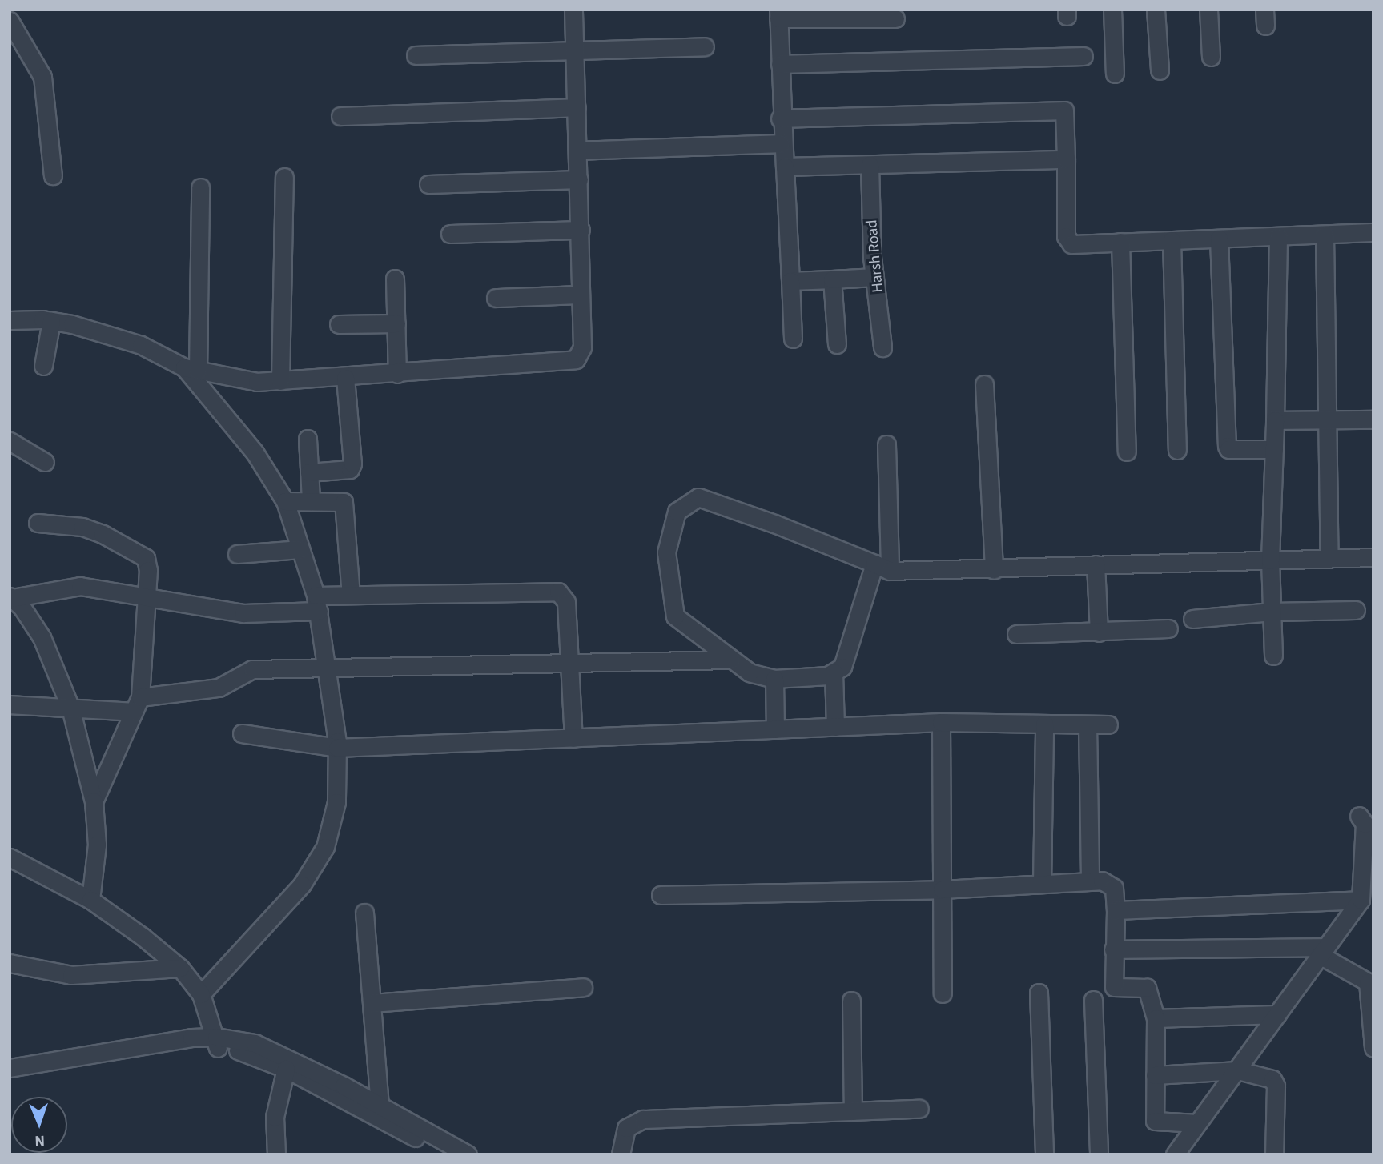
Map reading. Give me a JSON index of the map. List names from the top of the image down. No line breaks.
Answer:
{"streets":{"street":["Harsh Road"]},"north":"bottom"}
